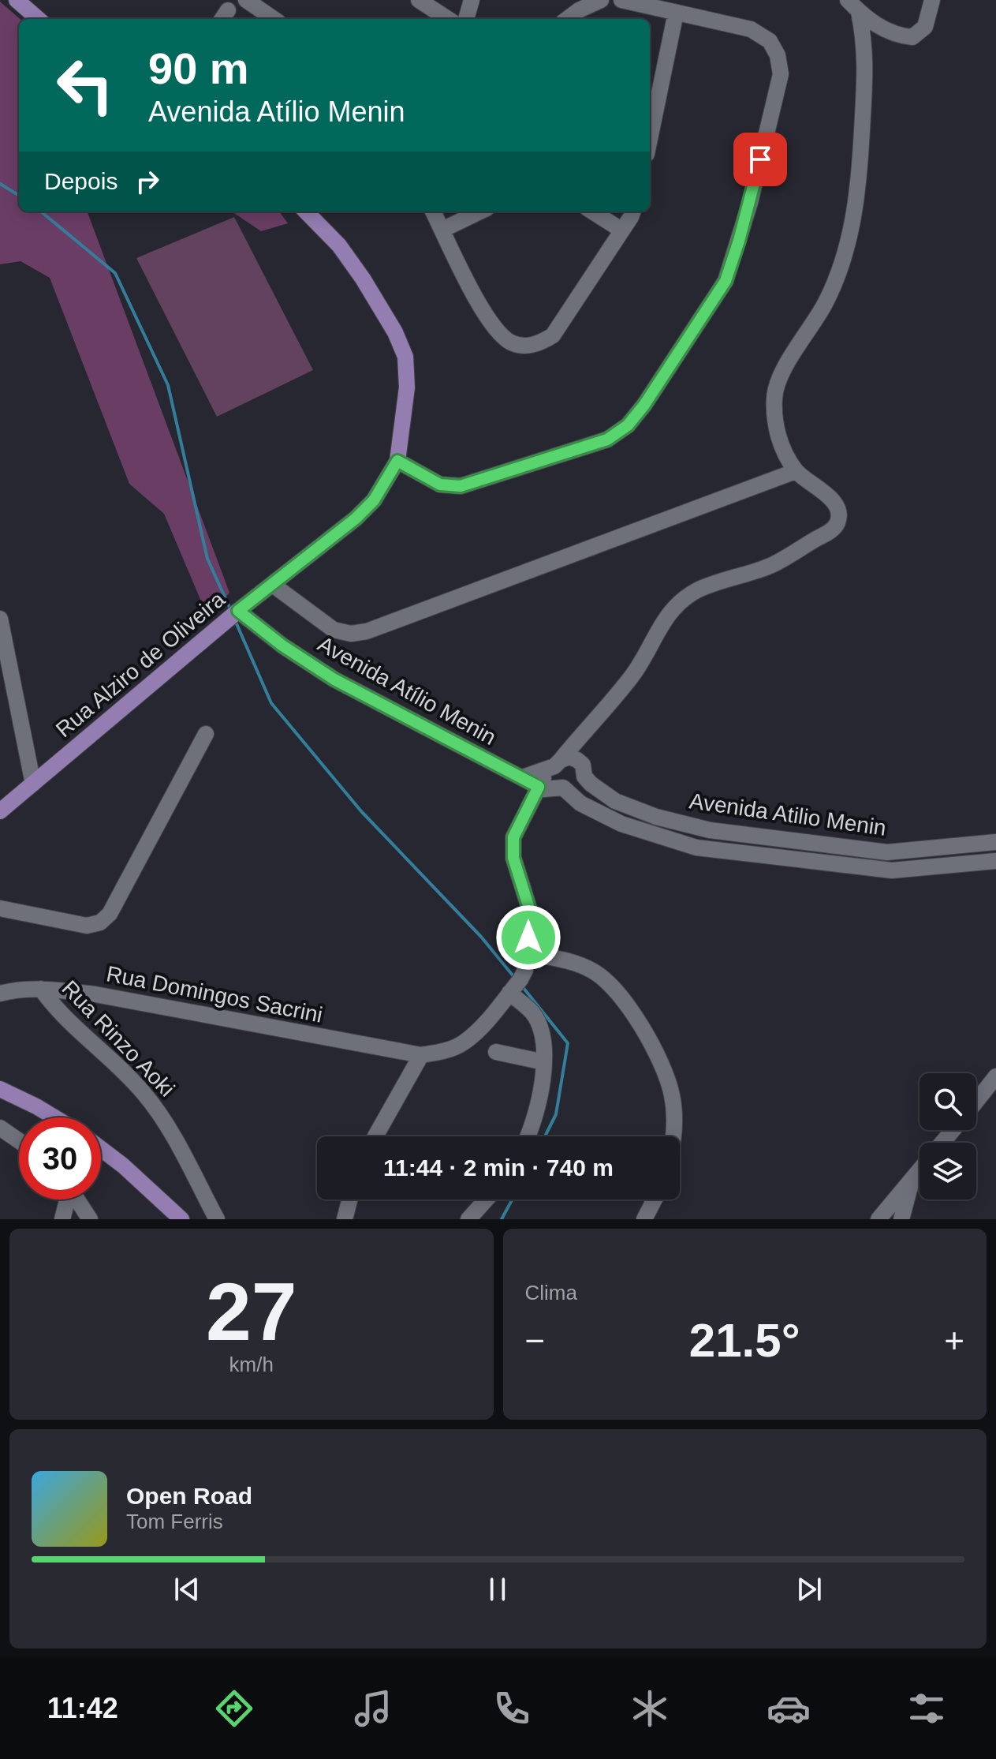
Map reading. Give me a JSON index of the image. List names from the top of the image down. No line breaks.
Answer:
{"streets":{"main road":["Rua Alziro de Oliveira"],"street":["Avenida Atílio Menin","Avenida Atilio Menin","Rua Domingos Sacrini","Rua Rinzo Aoki"]},"crossings":[["Rua Alziro de Oliveira","Avenida Atílio Menin"],["Avenida Atílio Menin","Avenida Atilio Menin"],["Rua Domingos Sacrini","Rua Rinzo Aoki"]],"page":{"turn":["90 m","Avenida Atílio Menin"],"then":"Depois","limit":"30","trip":"11:44 · 2 min · 740 m","tile":[["27","km/h"],"Clima"],"heat":["−","21.5°","+"],"song":["Open Road","Tom Ferris"],"tabs":"11:42"}}
